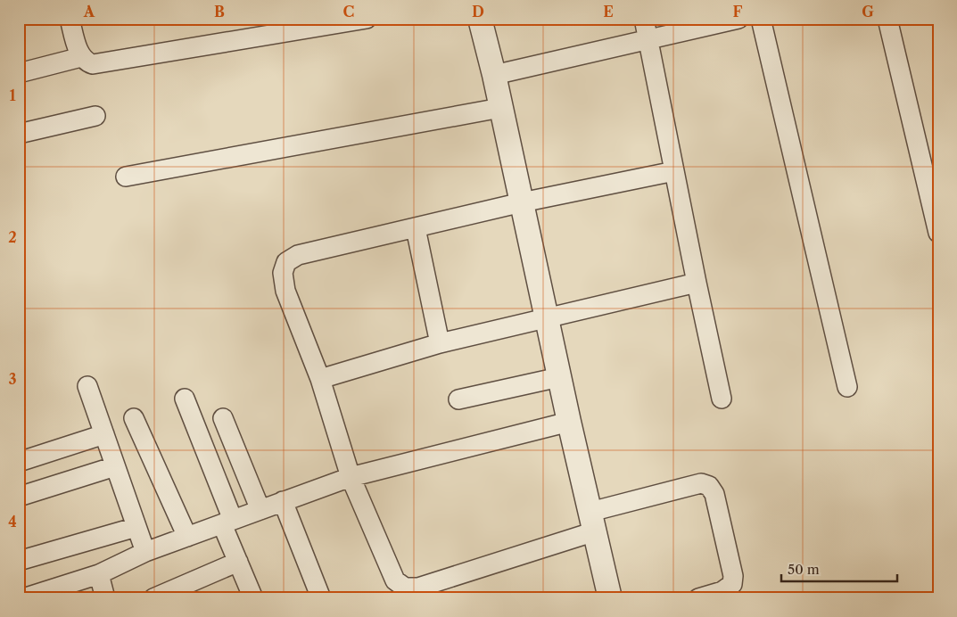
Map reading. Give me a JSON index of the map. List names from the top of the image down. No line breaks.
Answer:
{"scale_bar":"50 m","grid":{"columns":["A","B","C","D","E","F","G"],"rows":["1","2","3","4"]}}
